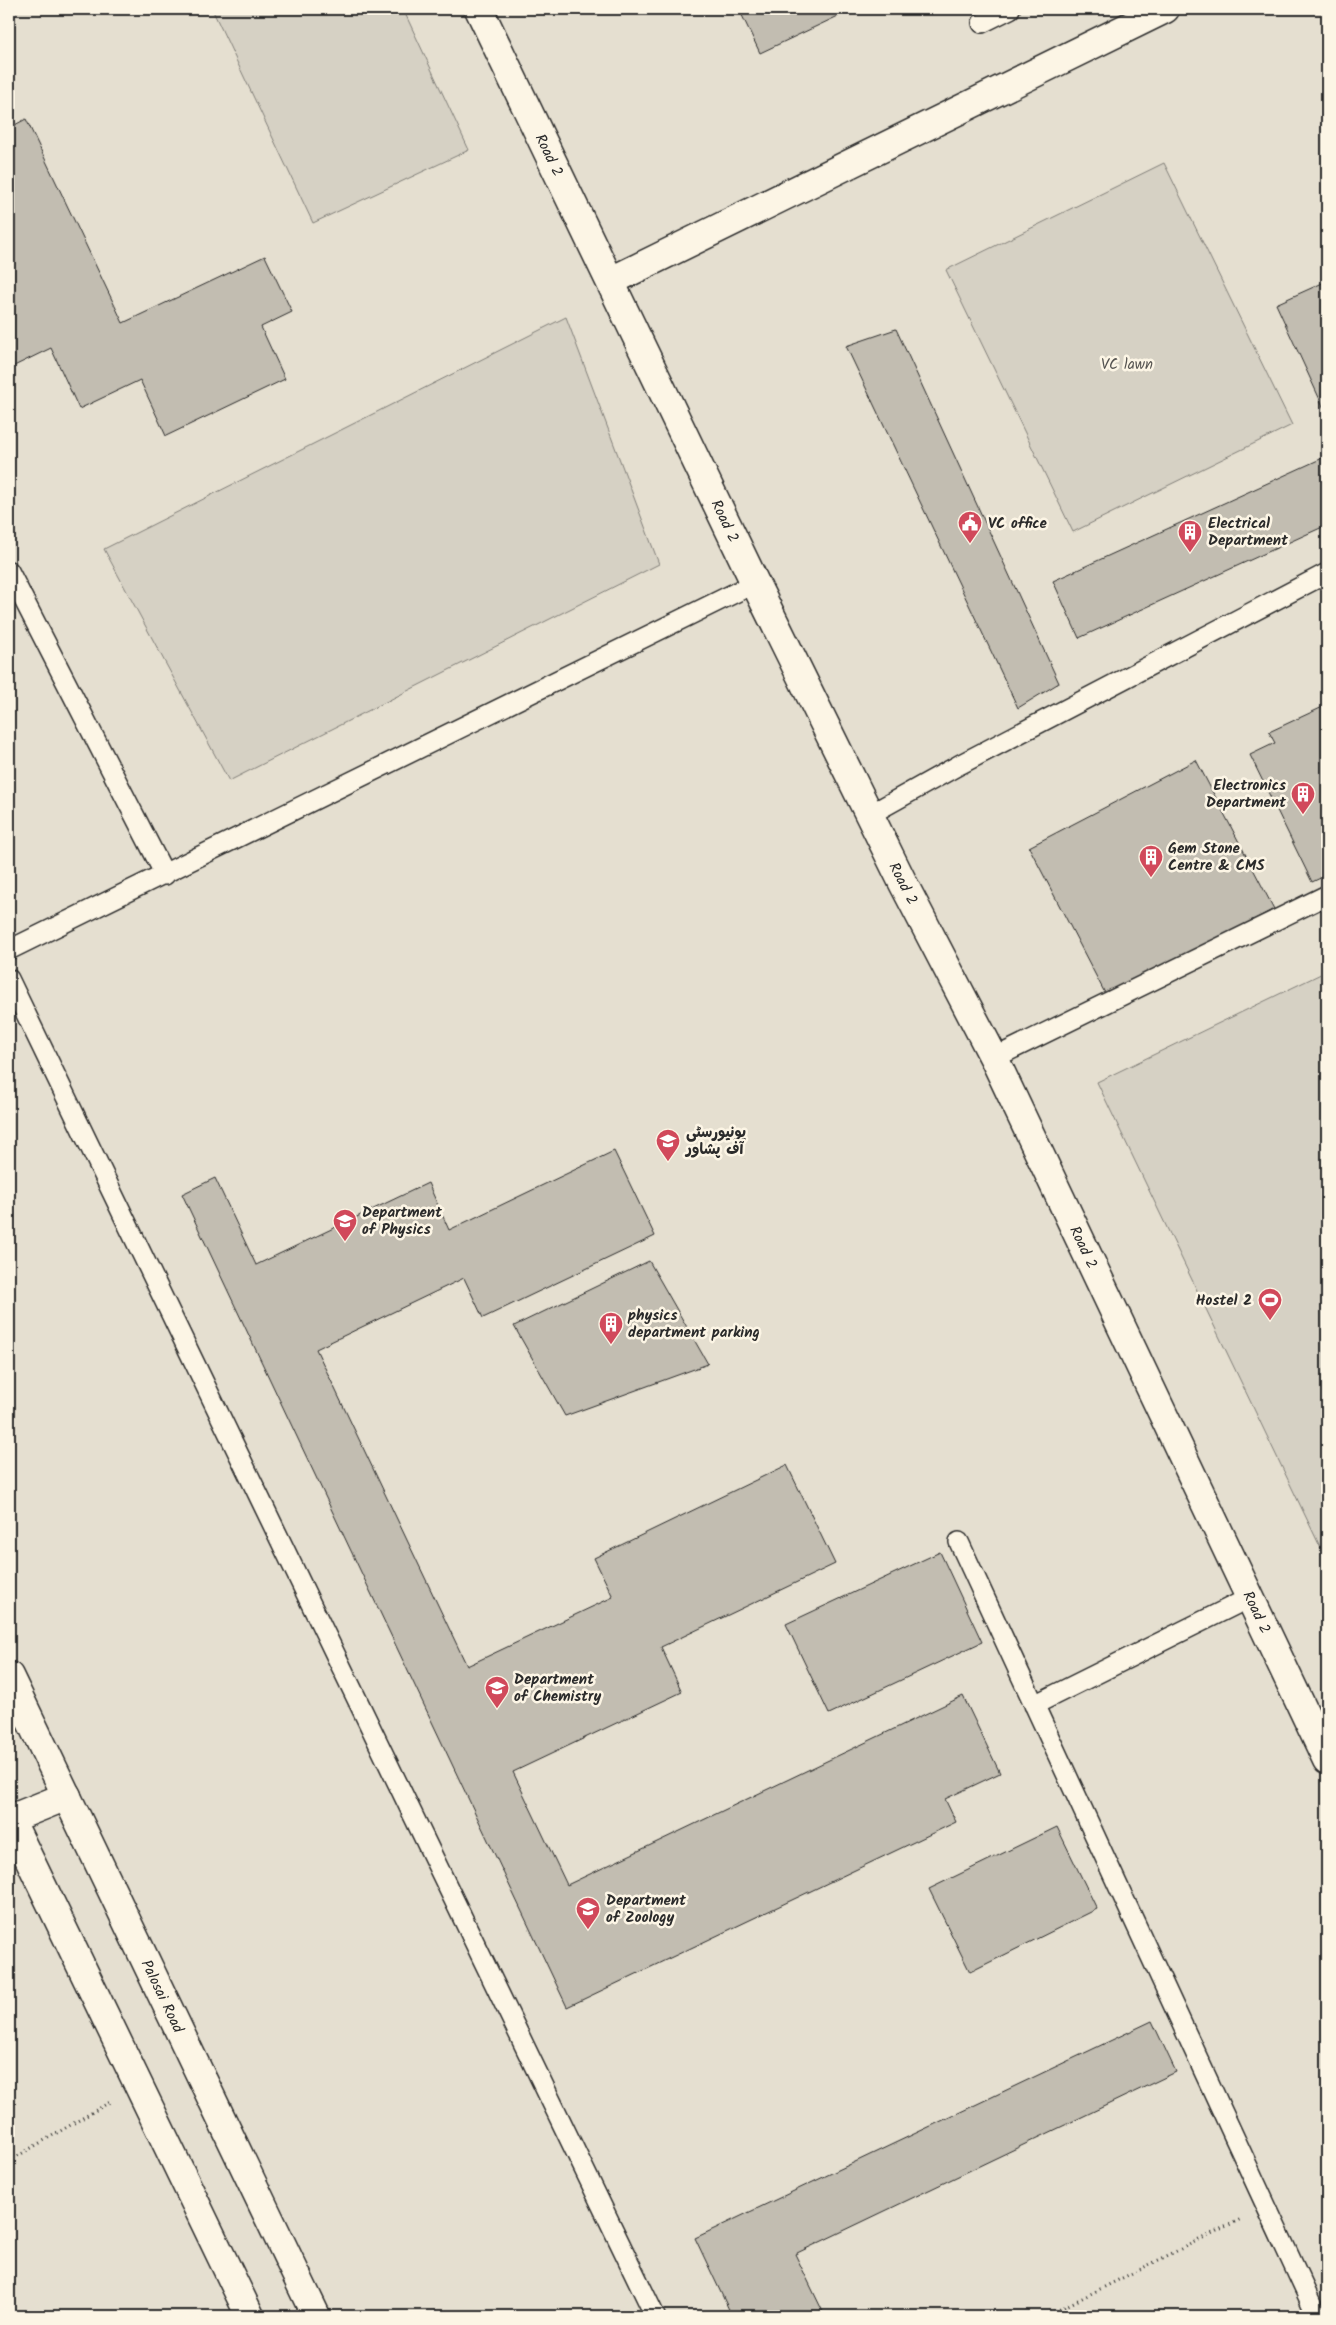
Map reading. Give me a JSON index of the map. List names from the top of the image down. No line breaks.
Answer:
{"streets":{"street":["Road 2","Palosai Road"]},"parks":["VC lawn"],"places":{"public building":["VC office"],"building":["Electrical Department","Electronics Department","Gem Stone Centre & CMS","physics department parking"],"school or university":["یونیورسٹی آف پشاور","Department of Physics","Department of Chemistry","Department of Zoology"],"sports":["Hostel 2"]}}
